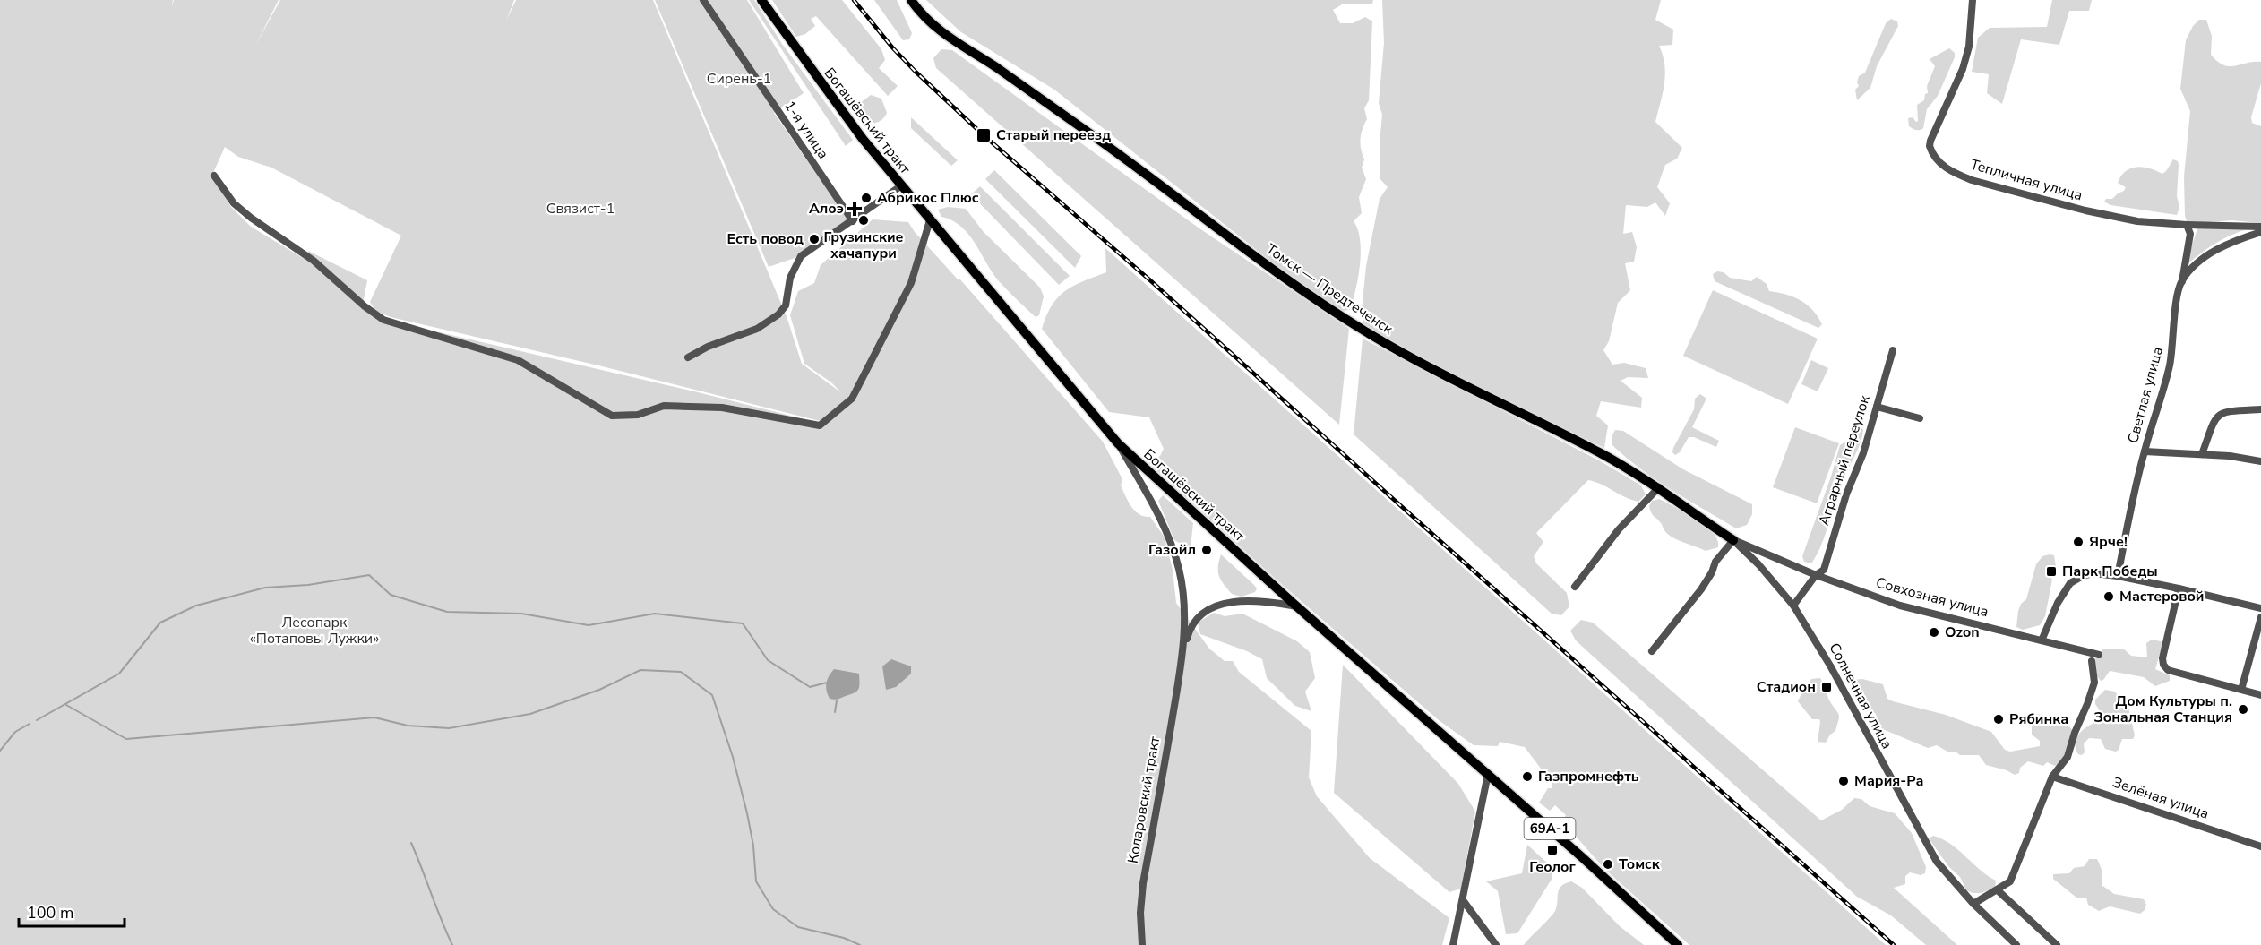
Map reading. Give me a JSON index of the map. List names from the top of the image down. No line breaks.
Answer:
{"streets":{"main road":["Богашёвский тракт","Томск — Предтеченск","69А-1"],"street":["1-я улица","Тепличная улица","Светлая улица","Аграрный переулок","Совхозная улица","Солнечная улица","Зелёная улица","Коларовский тракт"]},"crossings":[["Тепличная улица","Светлая улица"],["Томск — Предтеченск","Совхозная улица"],["Томск — Предтеченск","Солнечная улица"],["Аграрный переулок","Совхозная улица"],["Аграрный переулок","Солнечная улица"],["Совхозная улица","Солнечная улица"]],"parks":["Сирень-1","Связист-1","Лесопарк «Потаповы Лужки»"],"places":{"transit":["Старый переезд","Парк Победы","Стадион","Геолог"],"other":["Абрикос Плюс","Грузинские хачапури","Есть повод","Ярче!","Газойл","Мастеровой","Ozon","Дом Культуры п. Зональная Станция","Рябинка","Газпромнефть","Мария-Ра","Томск"],"health":["Алоэ"]},"scale_bar":"100 m"}
